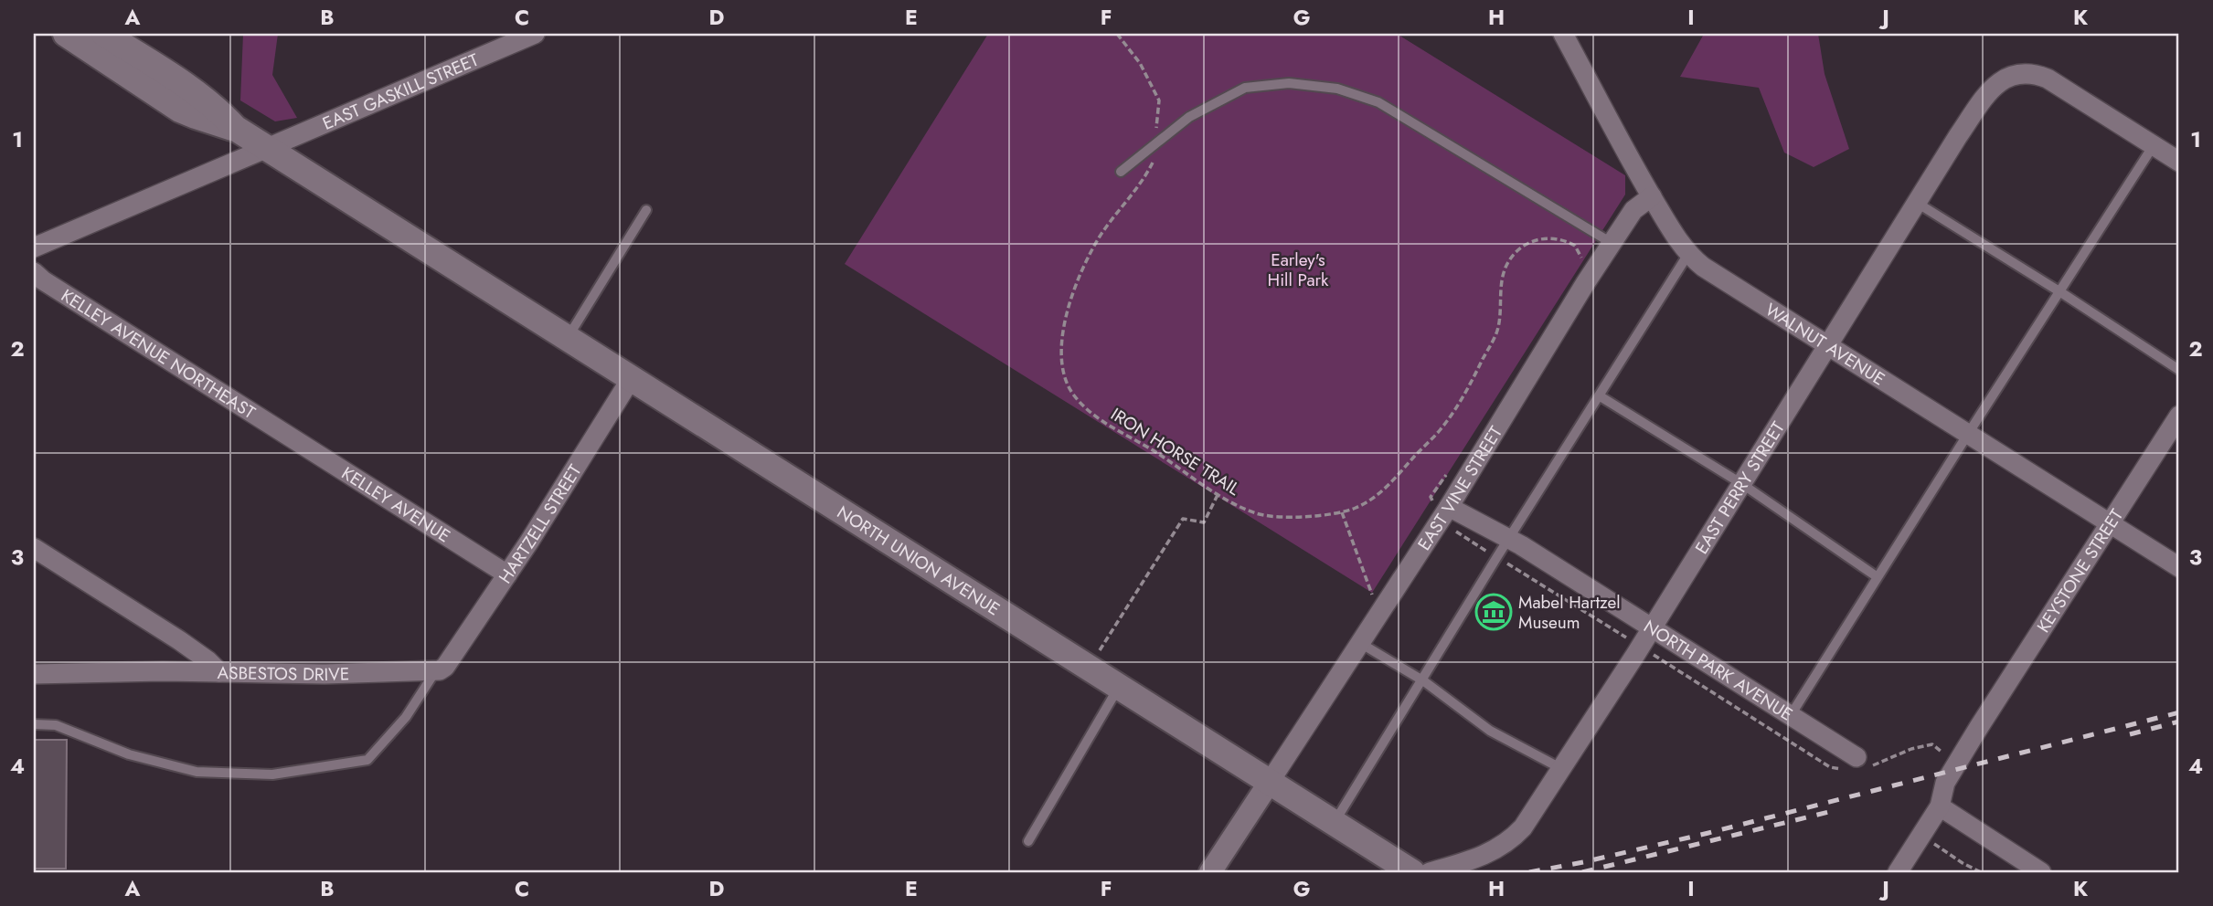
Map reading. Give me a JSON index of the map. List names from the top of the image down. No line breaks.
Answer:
{"streets":{"main road":["NORTH UNION AVENUE"],"street":["EAST GASKILL STREET","WALNUT AVENUE","KELLEY AVENUE NORTHEAST","EAST VINE STREET","EAST PERRY STREET","KELLEY AVENUE","HARTZELL STREET","KEYSTONE STREET","NORTH PARK AVENUE","ASBESTOS DRIVE"],"path":["IRON HORSE TRAIL"]},"crossings":[["EAST GASKILL STREET","NORTH UNION AVENUE"],["WALNUT AVENUE","EAST VINE STREET"],["WALNUT AVENUE","EAST PERRY STREET"],["WALNUT AVENUE","KEYSTONE STREET"],["KELLEY AVENUE NORTHEAST","KELLEY AVENUE"],["EAST VINE STREET","NORTH UNION AVENUE"],["EAST VINE STREET","NORTH PARK AVENUE"],["EAST PERRY STREET","NORTH PARK AVENUE"],["KELLEY AVENUE","HARTZELL STREET"],["HARTZELL STREET","NORTH UNION AVENUE"],["HARTZELL STREET","ASBESTOS DRIVE"]],"parks":["Earley's Hill Park"],"places":{"museum":["Mabel Hartzel Museum"]},"grid":{"columns":["A","B","C","D","E","F","G","H","I","J","K"],"rows":["1","2","3","4"]}}
